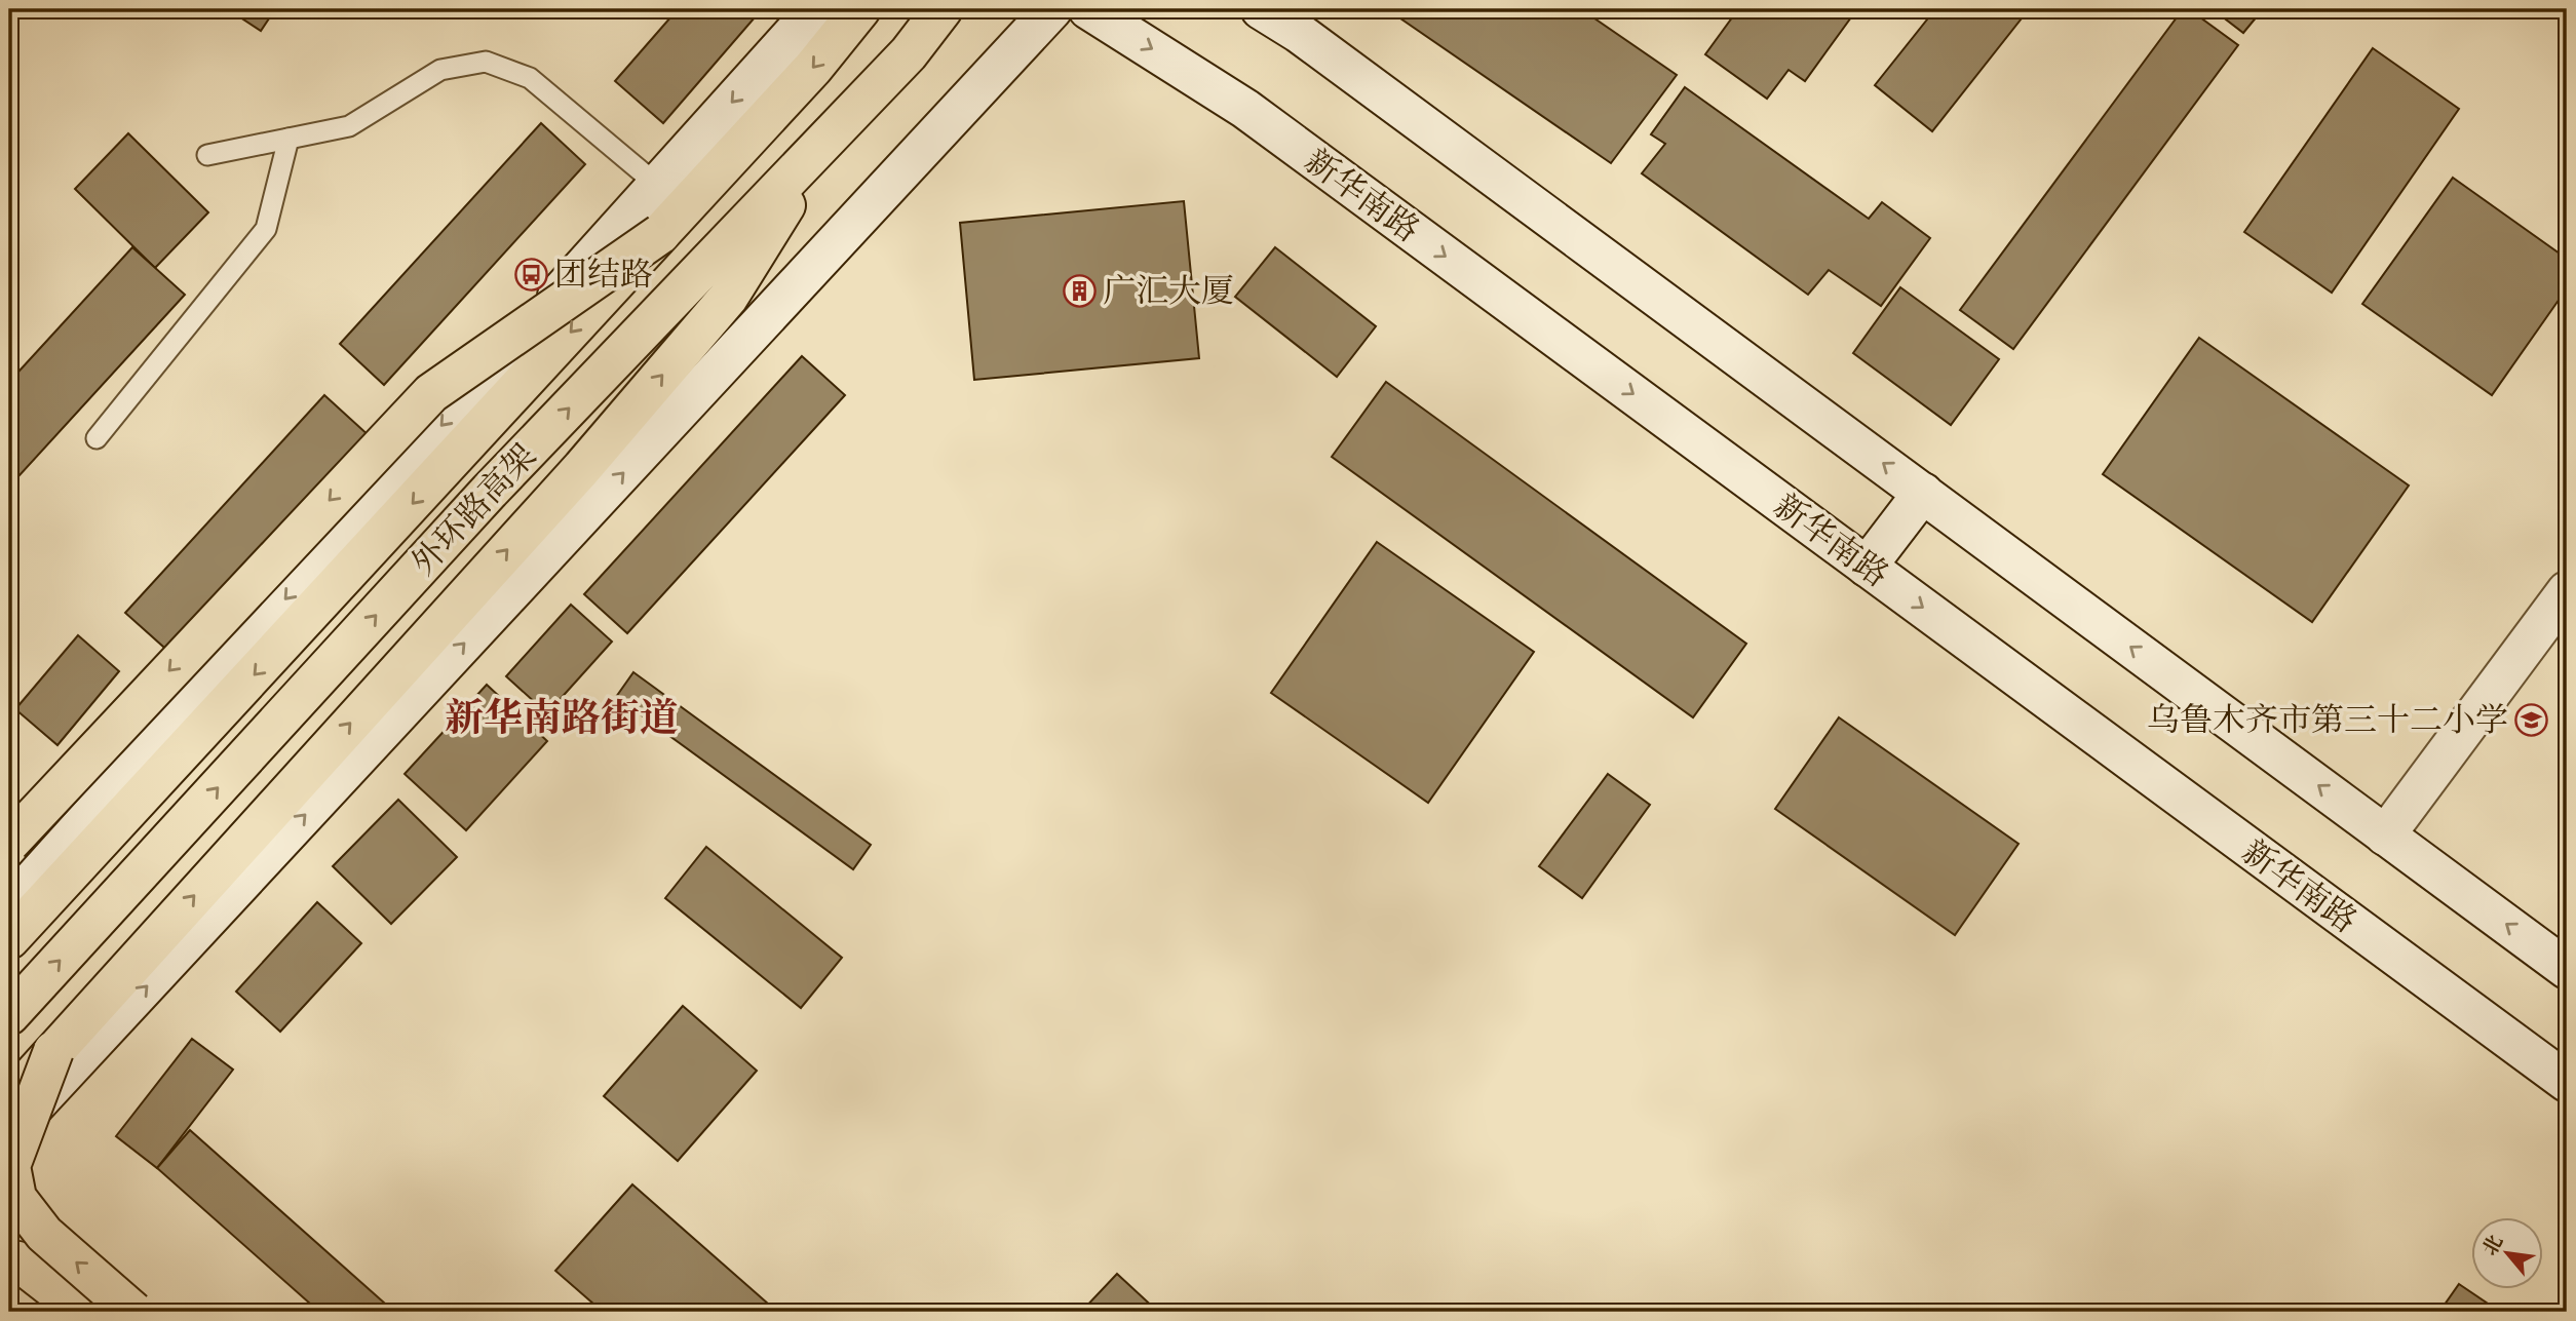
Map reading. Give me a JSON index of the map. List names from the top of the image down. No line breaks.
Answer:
{"streets":{"highway":["外环路高架"],"main road":["新华南路"]},"districts":["新华南路街道"],"places":{"bus stop":["团结路"],"building":["广汇大厦"],"school or university":["乌鲁木齐市第三十二小学"]},"north":"top left"}
